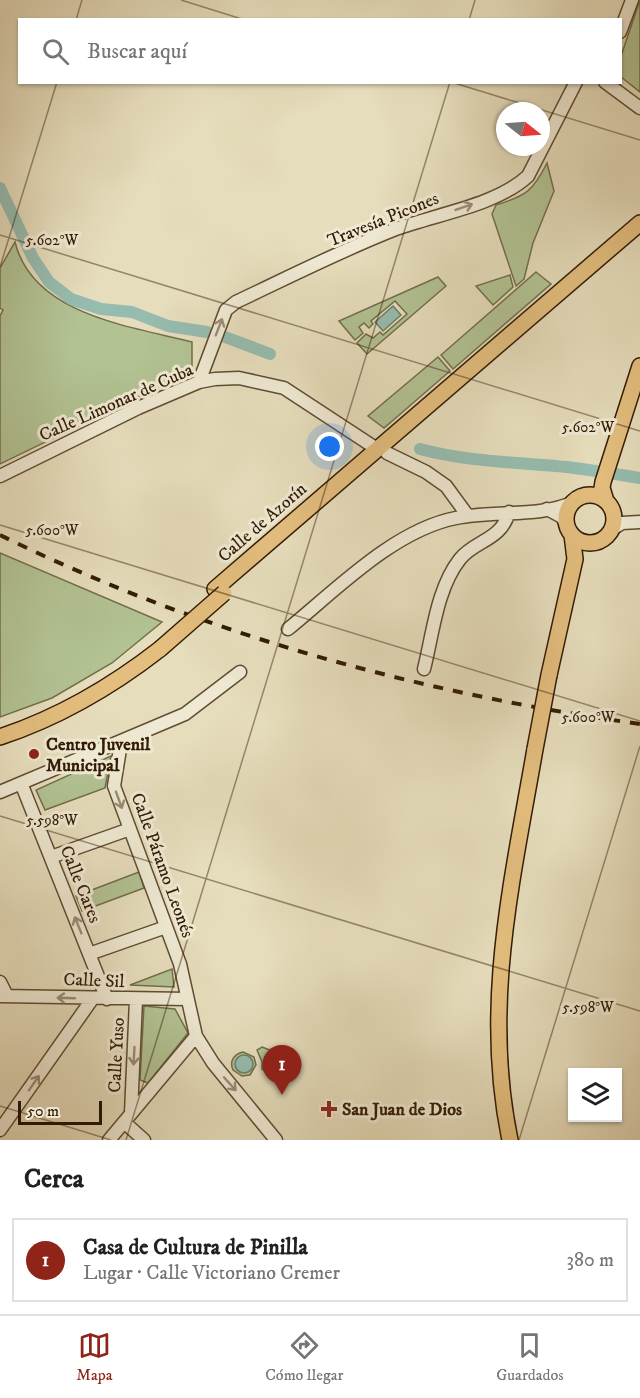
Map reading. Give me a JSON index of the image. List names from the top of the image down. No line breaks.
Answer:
{"streets":{"main road":["Calle de Azorín"],"street":["Travesía Picones","Calle Limonar de Cuba","Calle Páramo Leonés","Calle Cares","Calle Sil","Calle Yuso"]},"crossings":[["Travesía Picones","Calle Limonar de Cuba"],["Calle Limonar de Cuba","Calle de Azorín"],["Calle Páramo Leonés","Calle Sil"],["Calle Páramo Leonés","Calle Yuso"],["Calle Cares","Calle Sil"],["Calle Sil","Calle Yuso"]],"one_way":["Travesía Picones","Calle Páramo Leonés","Calle Cares","Calle Sil","Calle Yuso"],"places":{"other":["Centro Juvenil Municipal"],"health":["San Juan de Dios"]},"scale_bar":"50 m","north":"right","page":{"search":"Buscar aquí","pins":"1","scale":"50 m","heading":"Cerca","list":[{"mark":"1","name":"Casa de Cultura de Pinilla","note":"Lugar · Calle Victoriano Cremer","value":"380 m"}],"nav":["Mapa","Cómo llegar","Guardados"]},"coordinates":["5.602°W","5.600°W","5.598°W"]}
